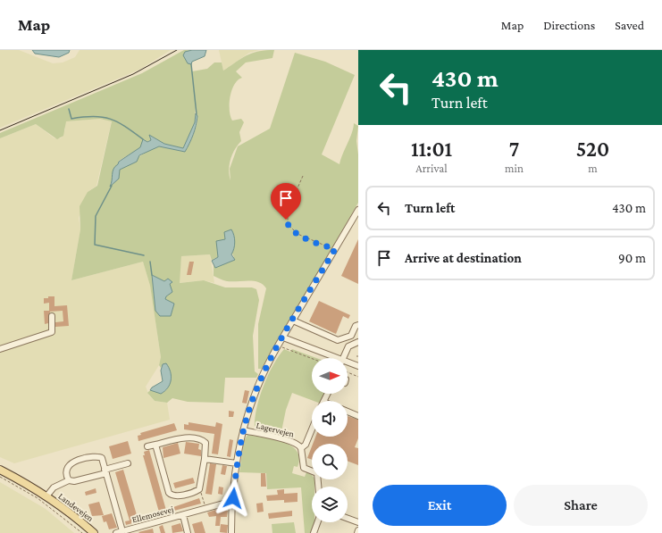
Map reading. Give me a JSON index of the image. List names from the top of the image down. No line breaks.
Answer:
{"streets":{"main road":["Landevejen"],"street":["Lagervejen","Ellemosevej"]},"north":"right","page":{"header":"Map","nav":["Map","Directions","Saved"],"turn":["430 m","Turn left"],"eta":["11:01","Arrival","7","min","520","m"],"list":[{"name":"Turn left","value":"430 m"},{"name":"Arrive at destination","value":"90 m"}],"buttons":["Exit","Share"]}}
